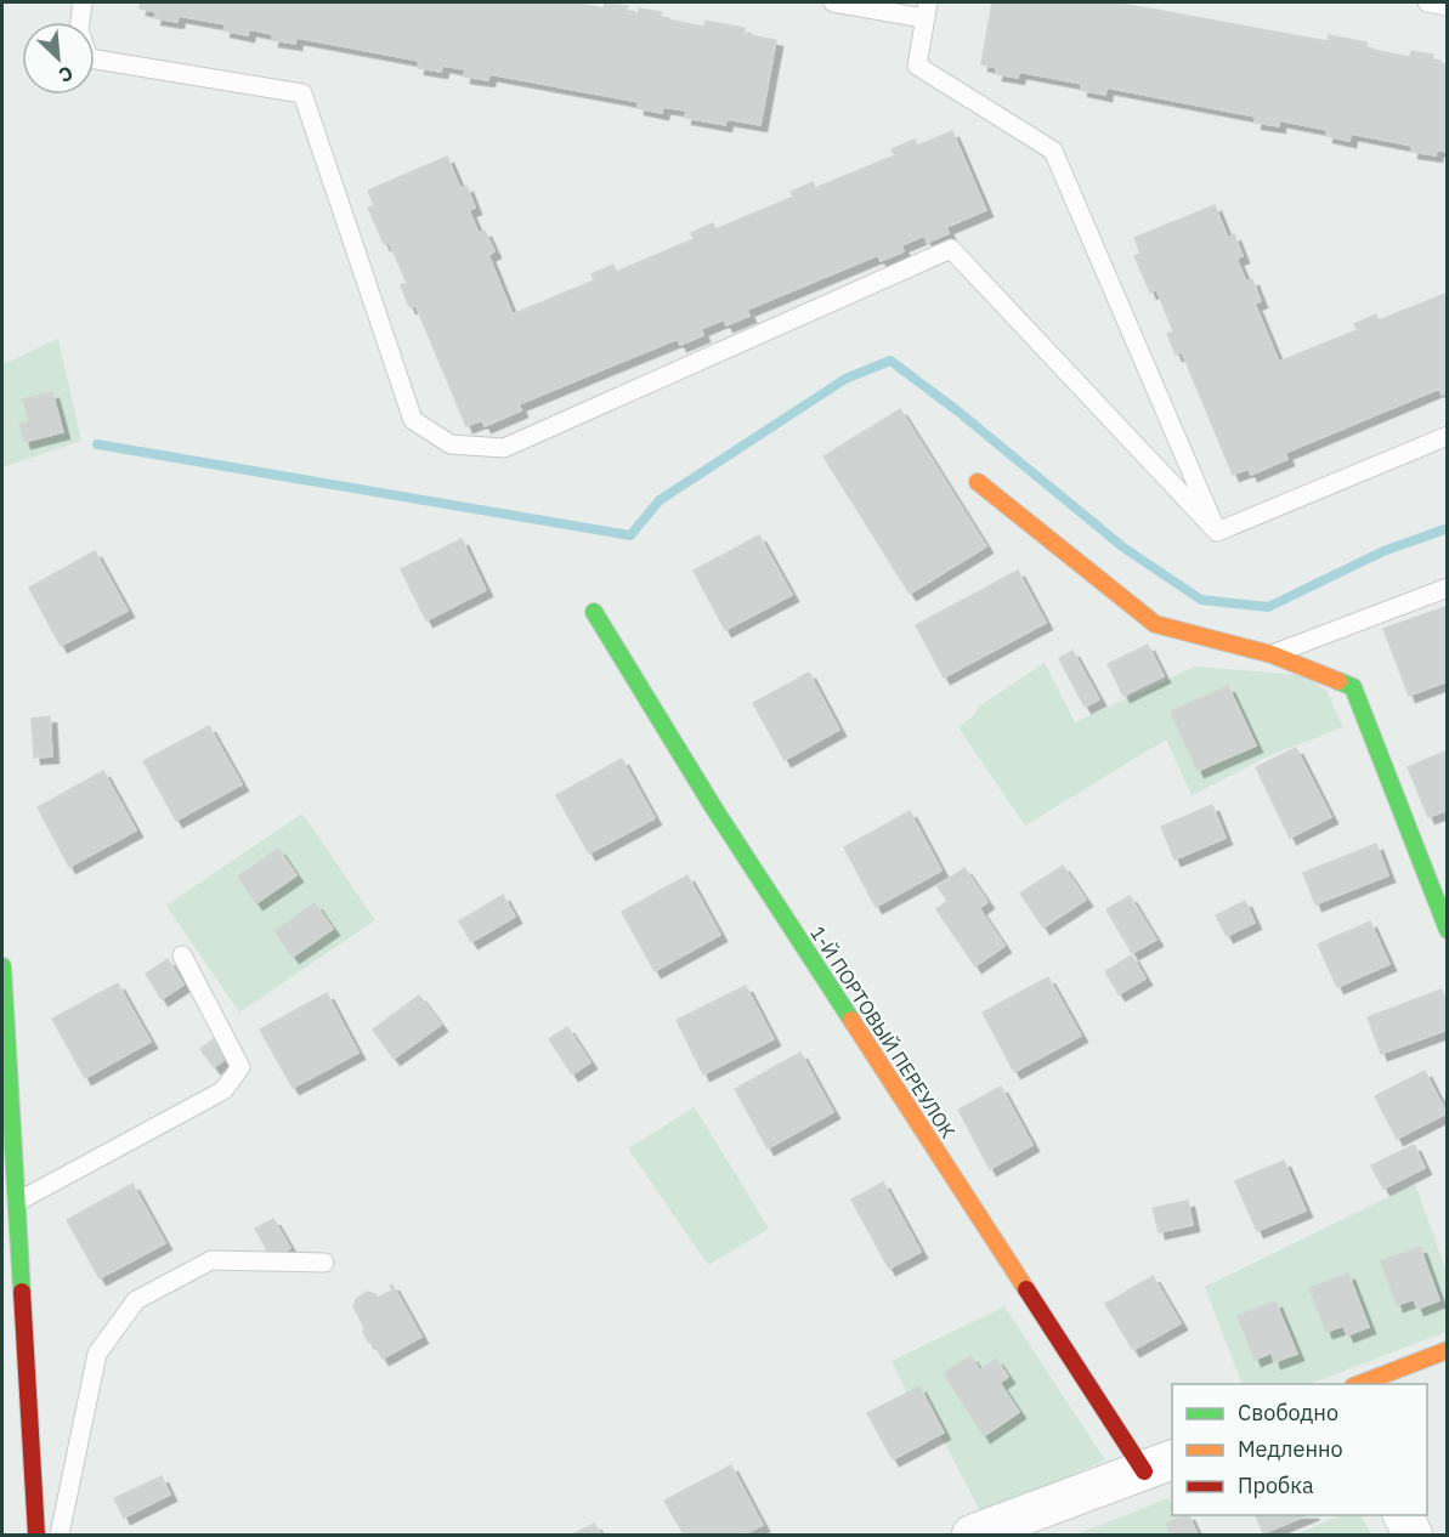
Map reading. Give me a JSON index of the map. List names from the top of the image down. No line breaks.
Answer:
{"streets":{"street":["1-Й ПОРТОВЫЙ ПЕРЕУЛОК"]},"legend":["Свободно","Медленно","Пробка"],"north":"bottom right"}
